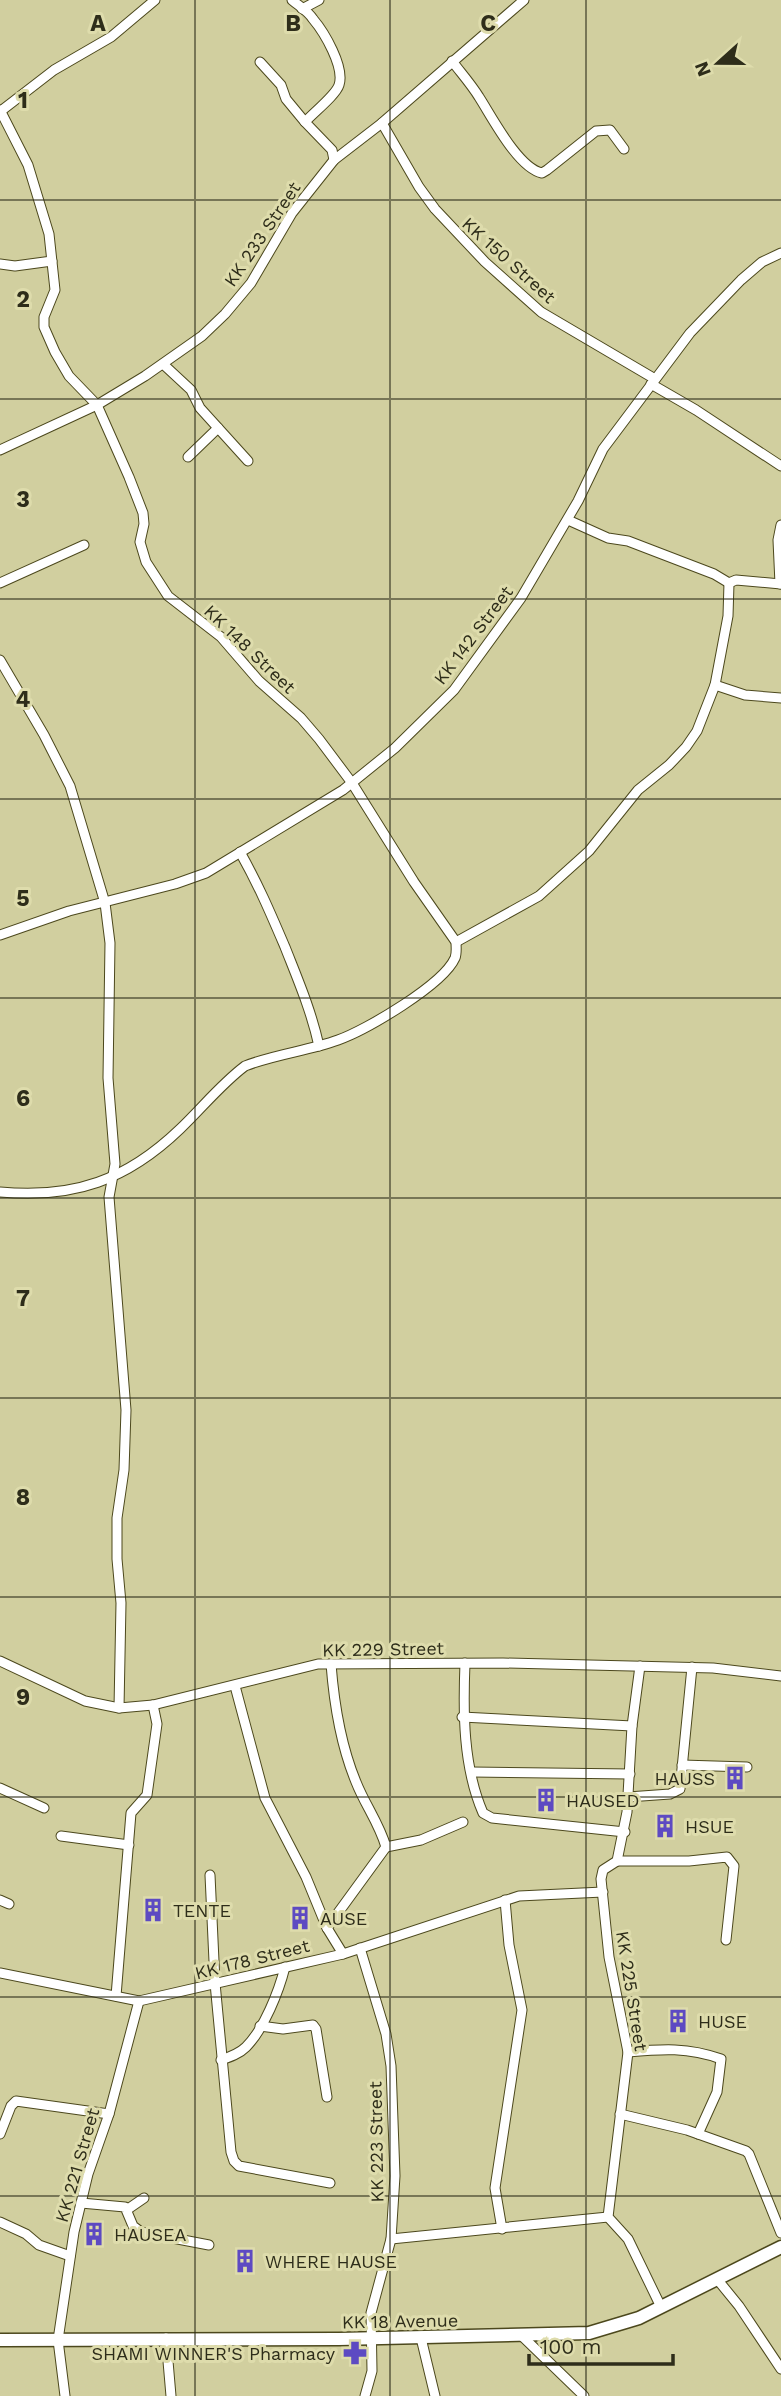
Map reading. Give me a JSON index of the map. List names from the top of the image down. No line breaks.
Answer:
{"streets":{"main road":["KK 18 Avenue"],"street":["KK 233 Street","KK 150 Street","KK 142 Street","KK 148 Street","KK 229 Street","KK 178 Street","KK 225 Street","KK 223 Street","KK 221 Street"]},"crossings":[["KK 233 Street","KK 150 Street"],["KK 233 Street","KK 148 Street"],["KK 150 Street","KK 142 Street"],["KK 142 Street","KK 148 Street"],["KK 229 Street","KK 225 Street"],["KK 178 Street","KK 225 Street"],["KK 178 Street","KK 223 Street"],["KK 178 Street","KK 221 Street"],["KK 223 Street","KK 18 Avenue"],["KK 221 Street","KK 18 Avenue"]],"places":{"building":["HAUSS","HAUSED","HSUE","TENTE","AUSE","HUSE","HAUSEA","WHERE HAUSE"],"pharmacy":["SHAMI WINNER'S Pharmacy"]},"scale_bar":"100 m","north":"left","grid":{"columns":["A","B","C"],"rows":["1","2","3","4","5","6","7","8","9"]}}
